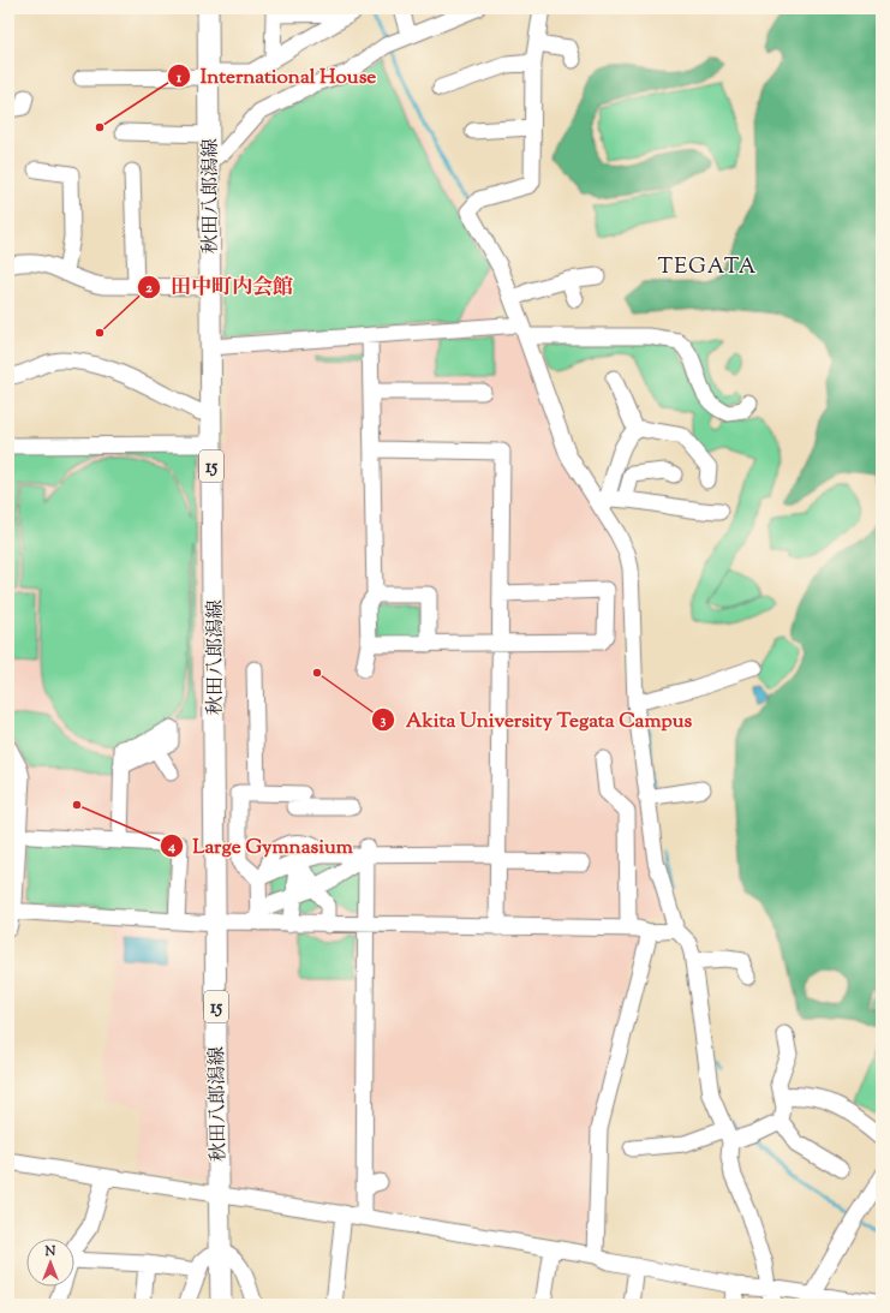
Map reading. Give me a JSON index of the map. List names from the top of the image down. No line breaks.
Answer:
{"streets":{"main road":["秋田八郎潟線","15"]},"districts":["TEGATA"],"places":["International House","田中町内会館","Akita University Tegata Campus","Large Gymnasium"],"north":"top"}
